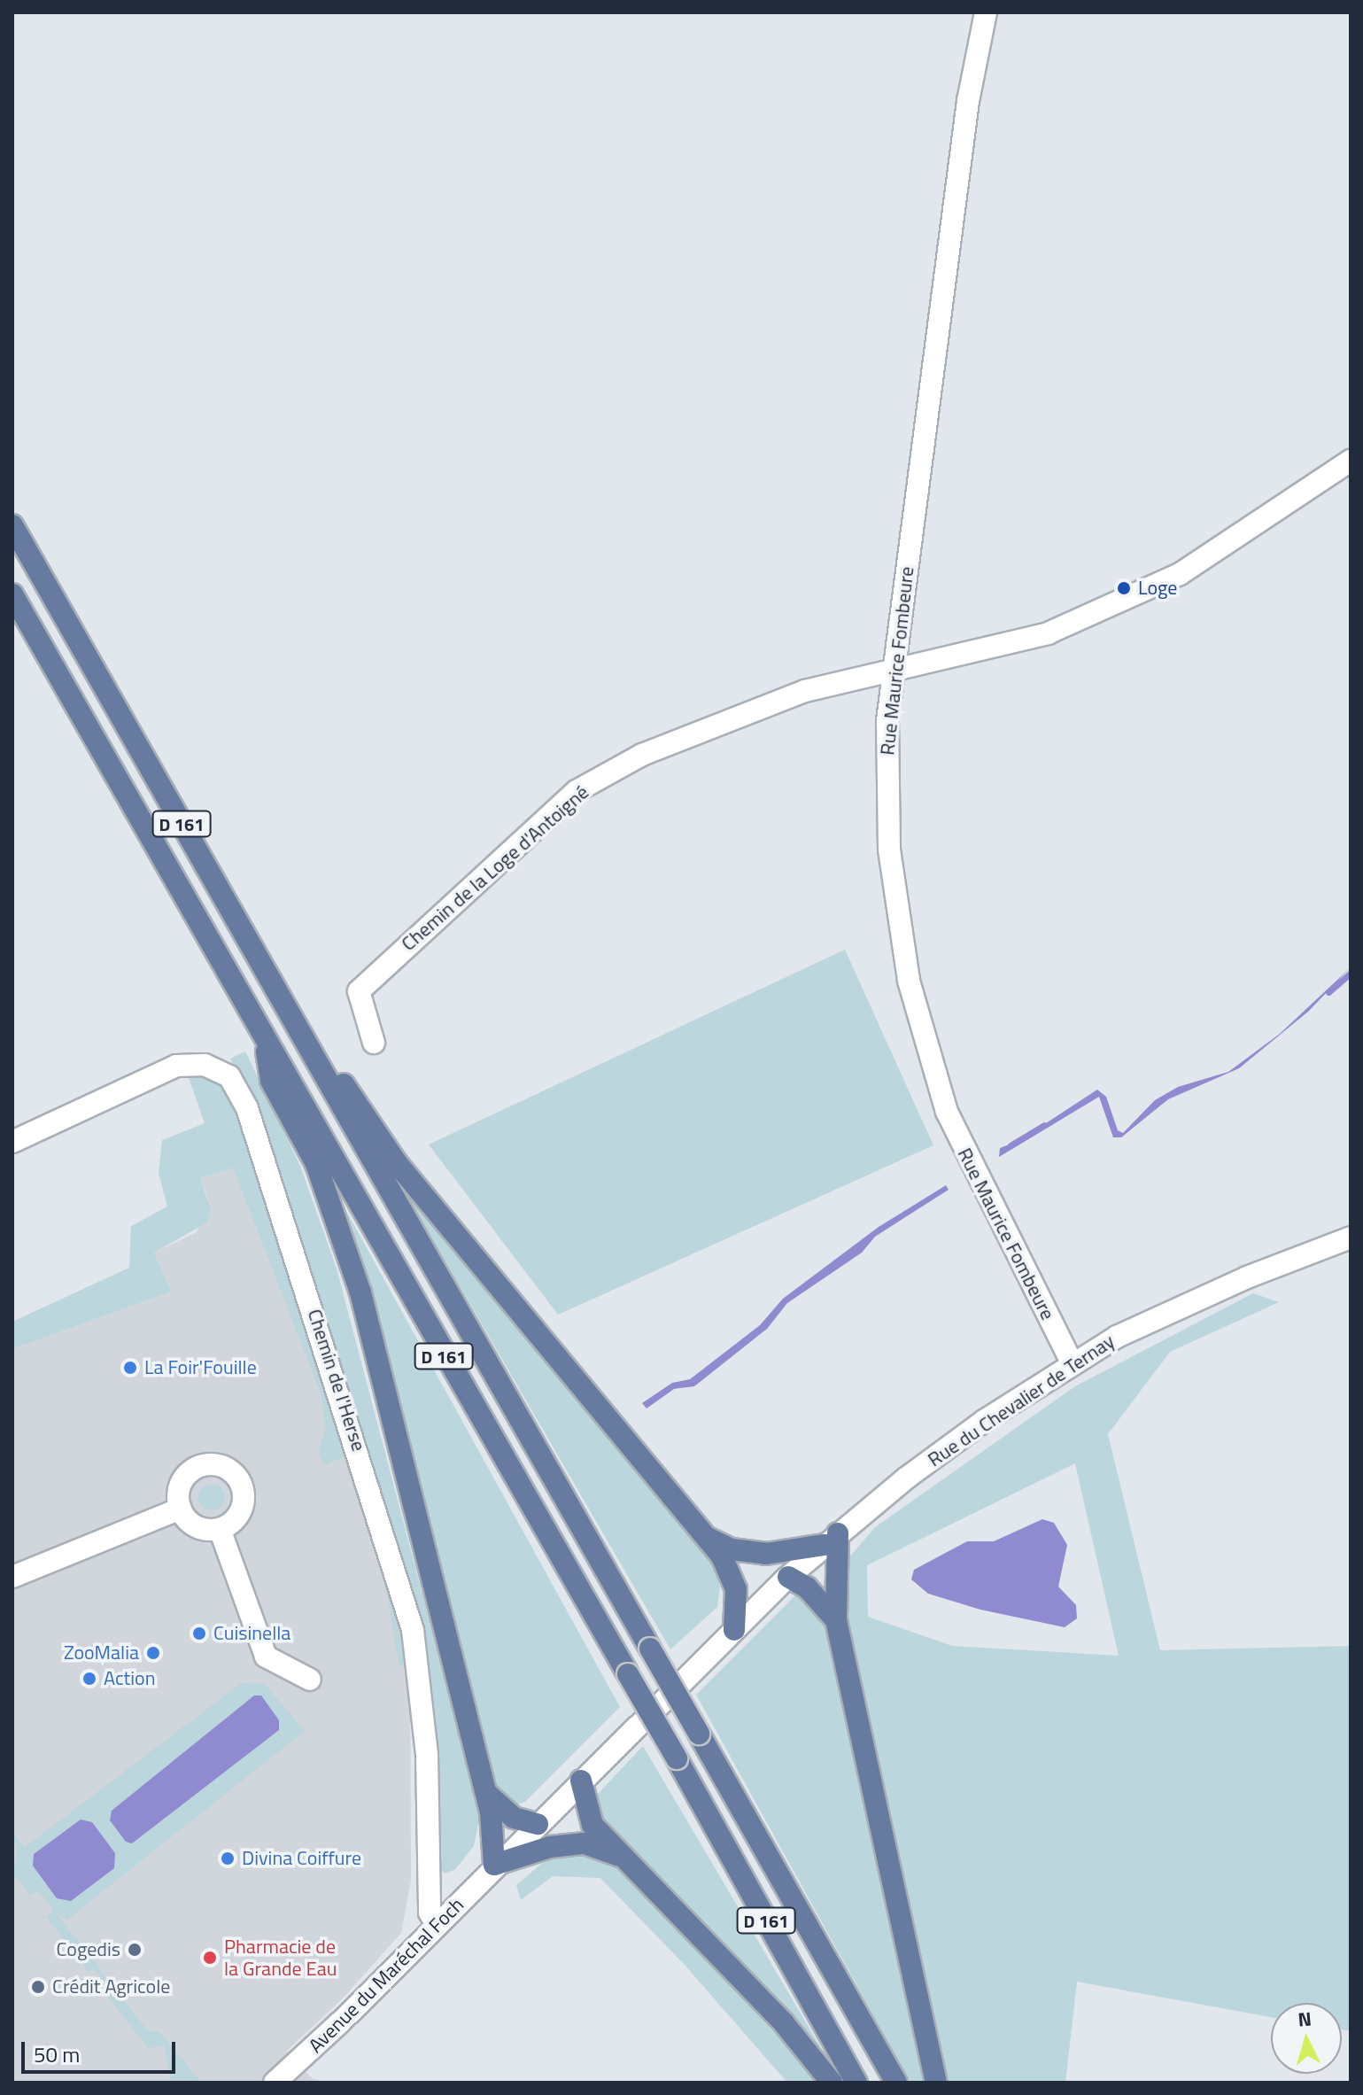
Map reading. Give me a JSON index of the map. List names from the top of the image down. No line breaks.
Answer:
{"streets":{"main road":["D 161"],"street":["Rue Maurice Fombeure","Chemin de la Loge d'Antoigné","Chemin de l'Herse","Rue du Chevalier de Ternay","Avenue du Maréchal Foch"]},"crossings":[["Rue Maurice Fombeure","Chemin de la Loge d'Antoigné"],["Rue Maurice Fombeure","Rue du Chevalier de Ternay"],["Chemin de l'Herse","Avenue du Maréchal Foch"],["Rue du Chevalier de Ternay","Avenue du Maréchal Foch"]],"places":["Loge","La Foir'Fouille","Cuisinella","ZooMalia","Action","Divina Coiffure","Cogedis","Pharmacie de la Grande Eau","Crédit Agricole"],"scale_bar":"50 m","north":"top"}
